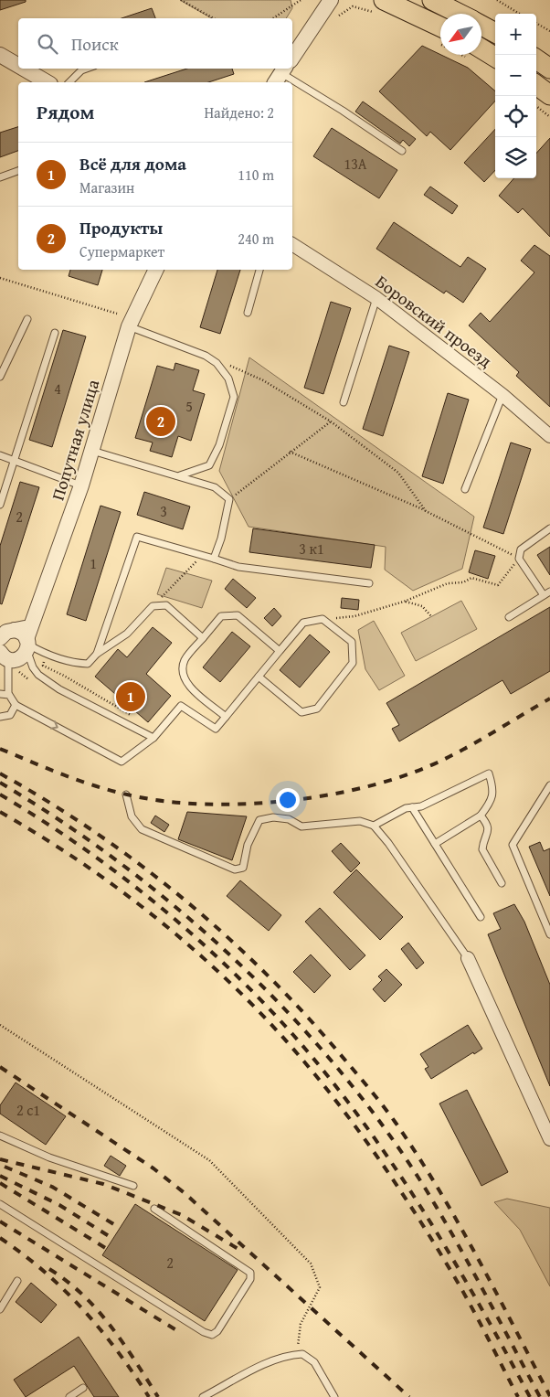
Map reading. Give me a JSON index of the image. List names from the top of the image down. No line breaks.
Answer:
{"streets":{"street":["Боровский проезд","Попутная улица"]},"house_numbers":["13А","4","5","3","2","3 к1","1","2 с1","2"],"north":"bottom left","page":{"map_buttons":["+","−"],"search":"Поиск","heading":["Рядом","Найдено: 2"],"list":[{"mark":"1","name":"Всё для дома","note":"Магазин","value":"110 m"},{"mark":"2","name":"Продукты","note":"Супермаркет","value":"240 m"}],"pins":["2","1"]}}
